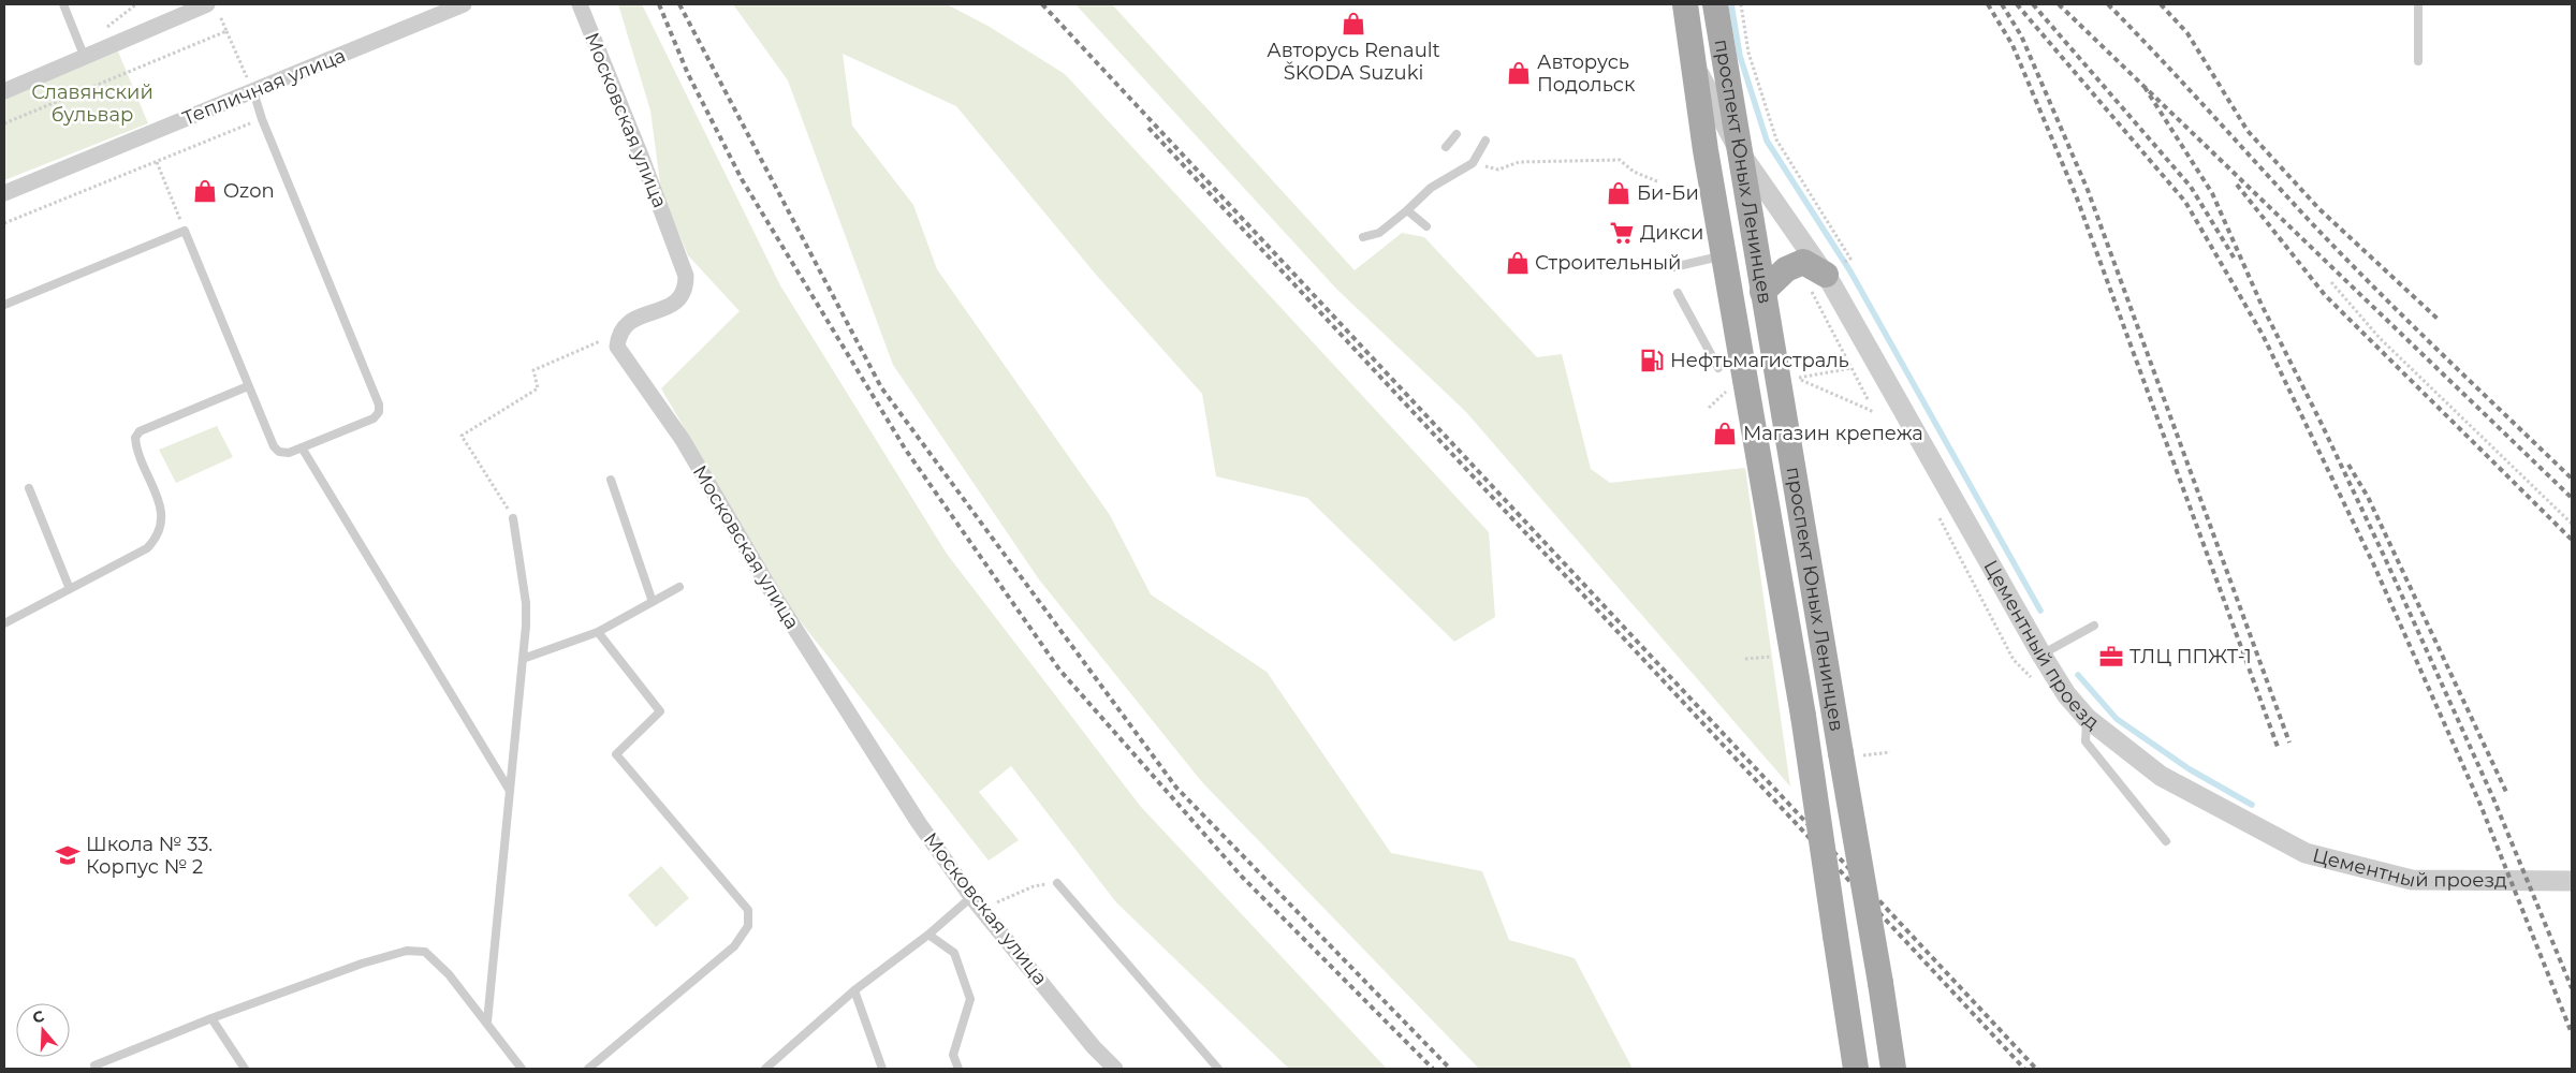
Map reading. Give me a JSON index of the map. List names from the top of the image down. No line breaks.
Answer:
{"streets":{"main road":["проспект Юных Ленинцев"],"street":["Тепличная улица","Московская улица","Цементный проезд"]},"crossings":[["проспект Юных Ленинцев","Цементный проезд"]],"parks":["Славянский бульвар"],"places":{"shop":["Авторусь Renault ŠKODA Suzuki","Авторусь Подольск","Ozon","Би-Би","Строительный","Магазин крепежа"],"supermarket":["Дикси"],"fuel station":["Нефтьмагистраль"],"office":["ТЛЦ ППЖТ-1"],"school or university":["Школа № 33. Корпус № 2"]},"north":"top"}
